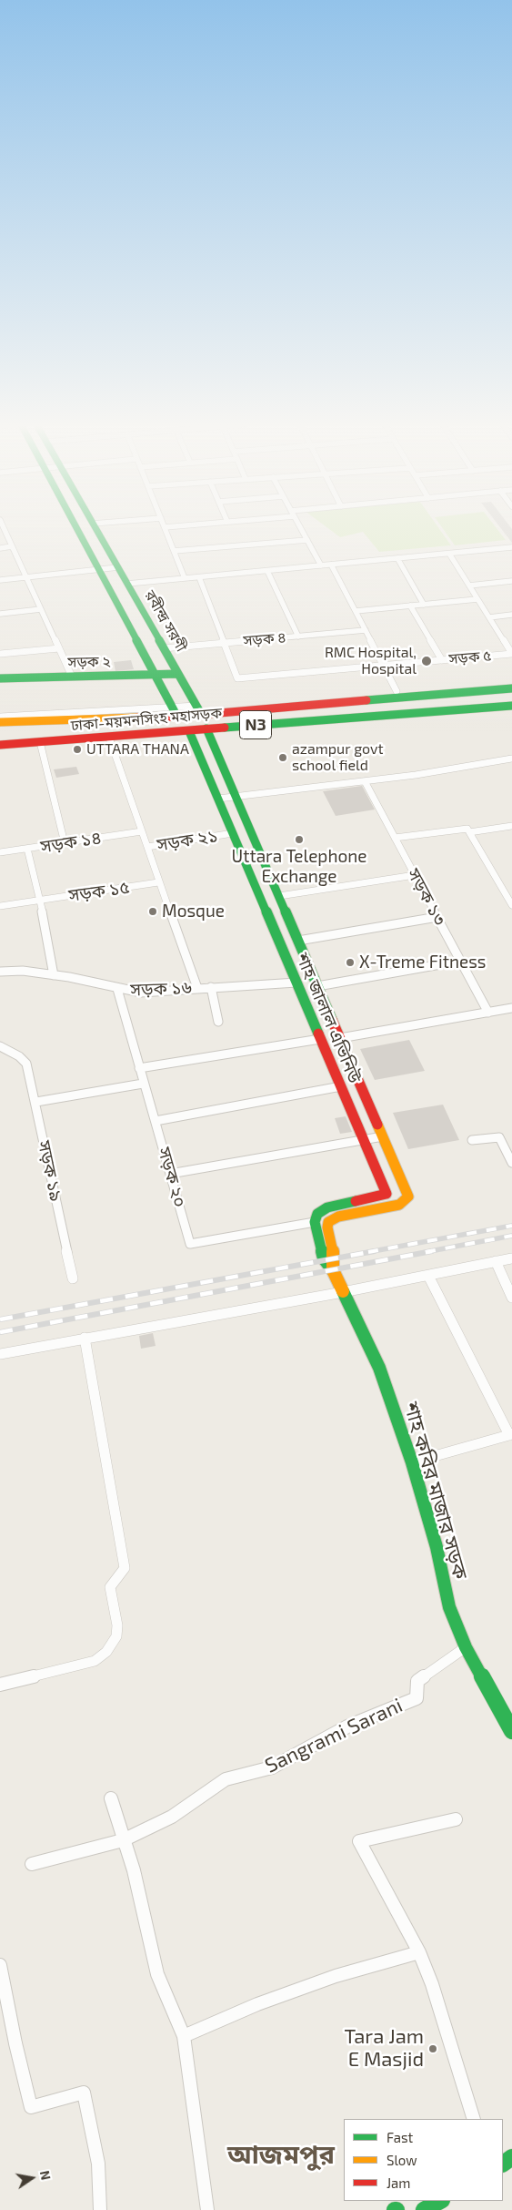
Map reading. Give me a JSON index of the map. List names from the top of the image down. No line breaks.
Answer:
{"streets":{"main road":["রবীন্দ্র সরণী","সড়ক ২","ঢাকা-ময়মনসিংহ মহাসড়ক","N3","শাহ জালাল এভিনিউ","শাহ কবির মাজার সড়ক"],"street":["সড়ক ৪","সড়ক ৫","সড়ক ২১","সড়ক ১৪","সড়ক ১৫","সড়ক ১৩","সড়ক ১৬","সড়ক ১৯","সড়ক ২০","Sangrami Sarani"]},"crossings":[["রবীন্দ্র সরণী","সড়ক ৪"],["রবীন্দ্র সরণী","সড়ক ২"],["রবীন্দ্র সরণী","ঢাকা-ময়মনসিংহ মহাসড়ক"],["রবীন্দ্র সরণী","N3"],["ঢাকা-ময়মনসিংহ মহাসড়ক","N3"],["ঢাকা-ময়মনসিংহ মহাসড়ক","শাহ জালাল এভিনিউ"],["সড়ক ২১","সড়ক ১৪"],["সড়ক ২১","সড়ক ১৫"],["সড়ক ২১","সড়ক ১৬"],["সড়ক ২১","শাহ জালাল এভিনিউ"],["সড়ক ১৬","শাহ জালাল এভিনিউ"],["সড়ক ১৬","সড়ক ২০"],["শাহ জালাল এভিনিউ","সড়ক ২০"],["শাহ জালাল এভিনিউ","শাহ কবির মাজার সড়ক"],["শাহ কবির মাজার সড়ক","Sangrami Sarani"]],"districts":["আজমপুর"],"places":["RMC Hospital, Hospital","UTTARA THANA","azampur govt school field","Uttara Telephone Exchange","Mosque","X-Treme Fitness","Tara Jam E Masjid"],"legend":["Fast","Slow","Jam"],"north":"right"}
